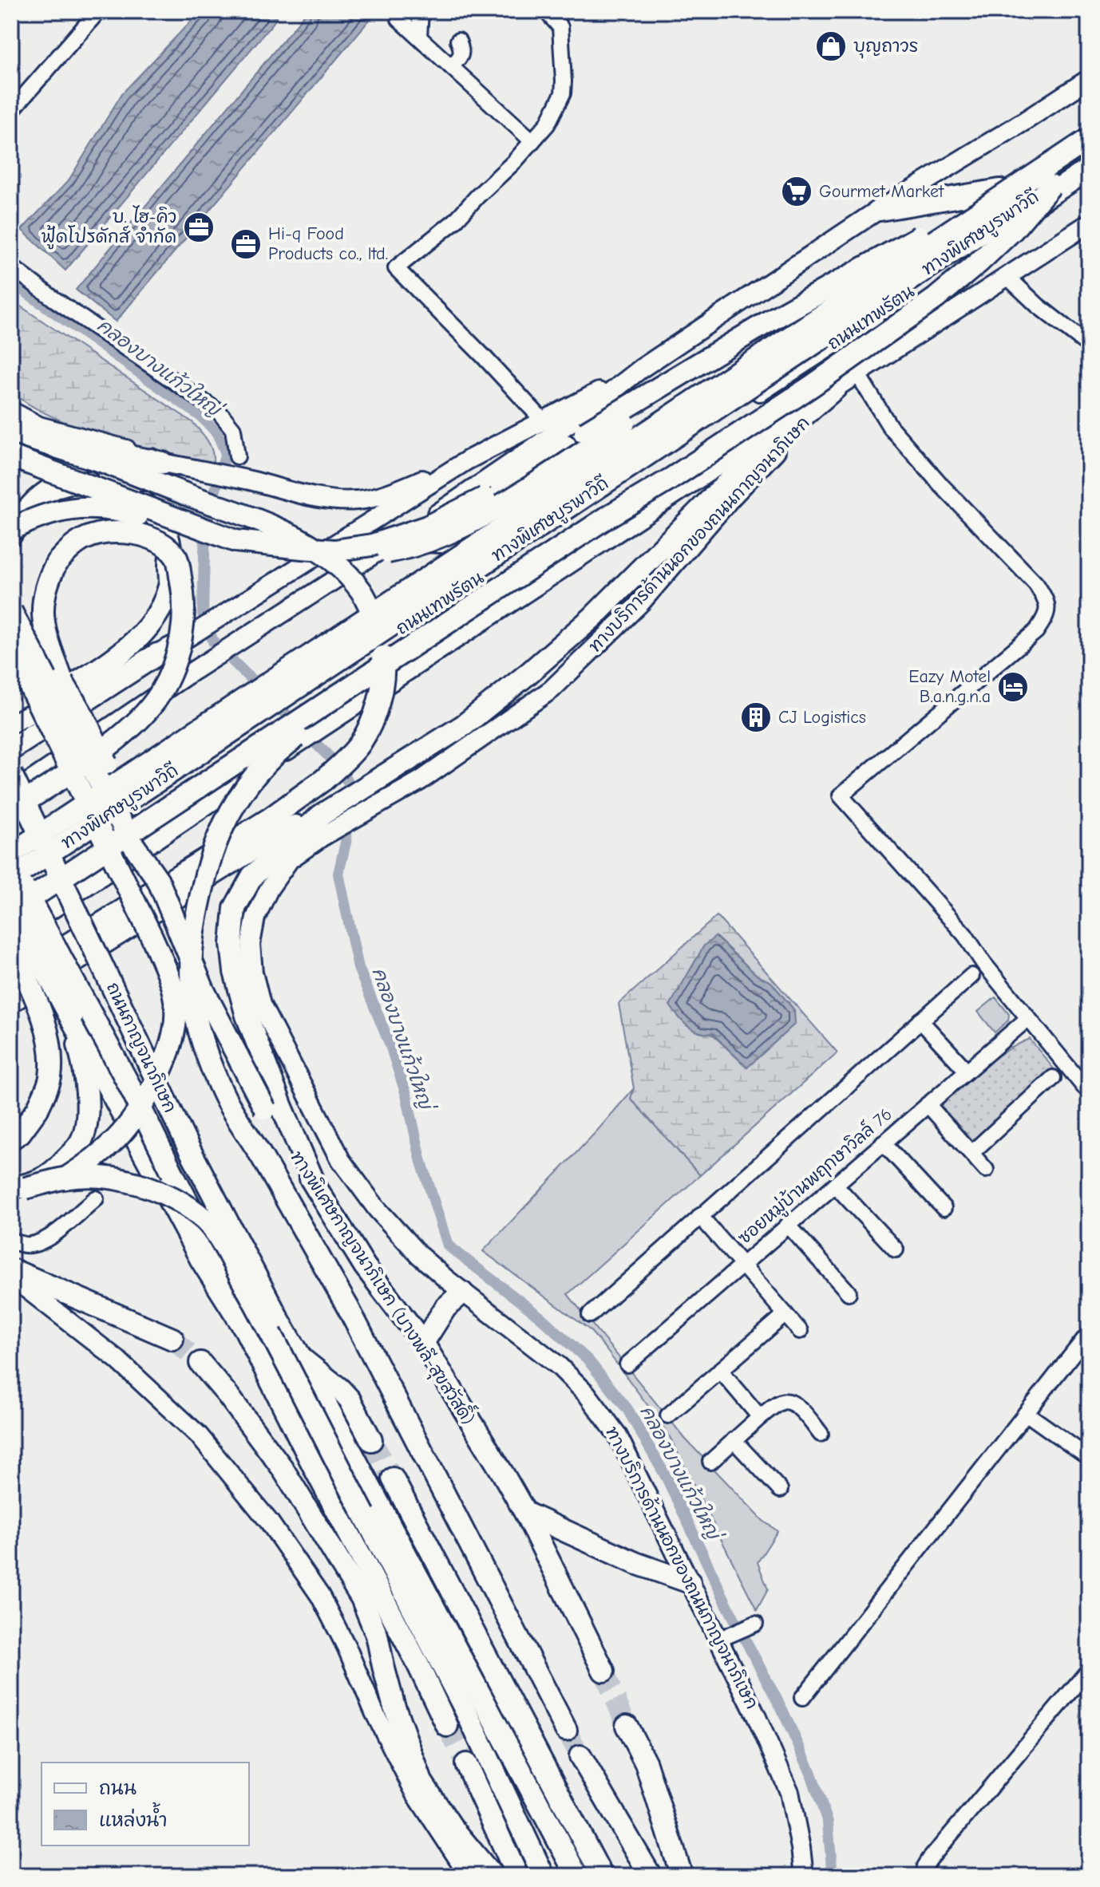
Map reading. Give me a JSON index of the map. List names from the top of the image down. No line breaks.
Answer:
{"streets":{"highway":["ทางพิเศษบูรพาวิถี","ถนนเทพรัตน","ถนนกาญจนาภิเษก","ทางพิเศษกาญจนาภิเษก (บางพลี-สุขสวัสดิ์)"],"main road":["ทางบริการด้านนอกของถนนกาญจนาภิเษก"],"street":["ซอยหมู่บ้านพฤกษาวิลล์ 76"]},"water":["คลองบางแก้วใหญ่"],"places":{"shop":["บุญถาวร"],"supermarket":["Gourmet Market"],"office":["บ. ไฮ-คิว ฟู้ดโปรดักส์ จำกัด","Hi-q Food Products co., ltd."],"hotel":["Eazy Motel B.a.n.g.n.a"],"building":["CJ Logistics"]},"legend":["ถนน","แหล่งน้ำ"]}
